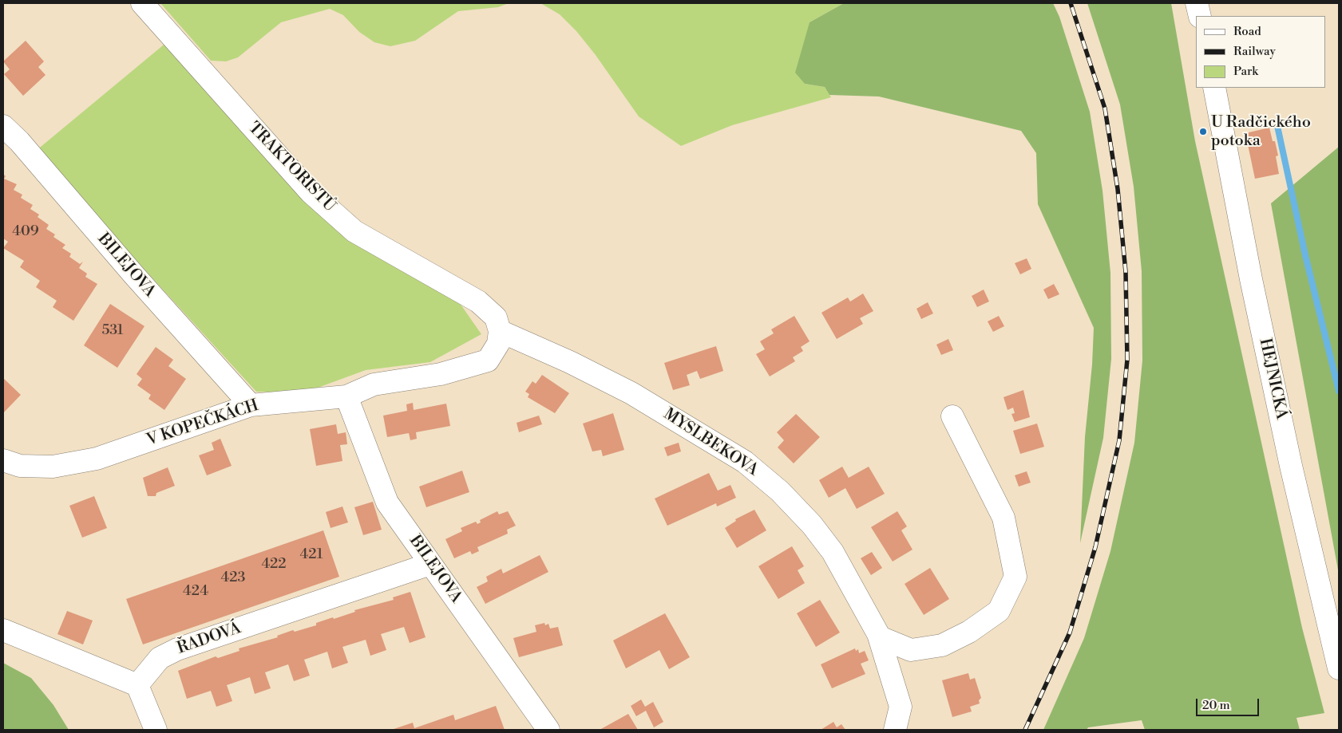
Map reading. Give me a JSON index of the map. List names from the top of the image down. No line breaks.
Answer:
{"streets":{"street":["TRAKTORISTŮ","BILEJOVA","HEJNICKÁ","V KOPEČKÁCH","MYSLBEKOVA","ŘADOVÁ"]},"crossings":[["TRAKTORISTŮ","V KOPEČKÁCH"],["TRAKTORISTŮ","MYSLBEKOVA"],["BILEJOVA","V KOPEČKÁCH"],["BILEJOVA","ŘADOVÁ"],["V KOPEČKÁCH","MYSLBEKOVA"]],"places":["U Radčického potoka"],"house_numbers":["409","531","421","422","423","424"],"legend":["Road","Railway","Park"],"scale_bar":"20 m"}
